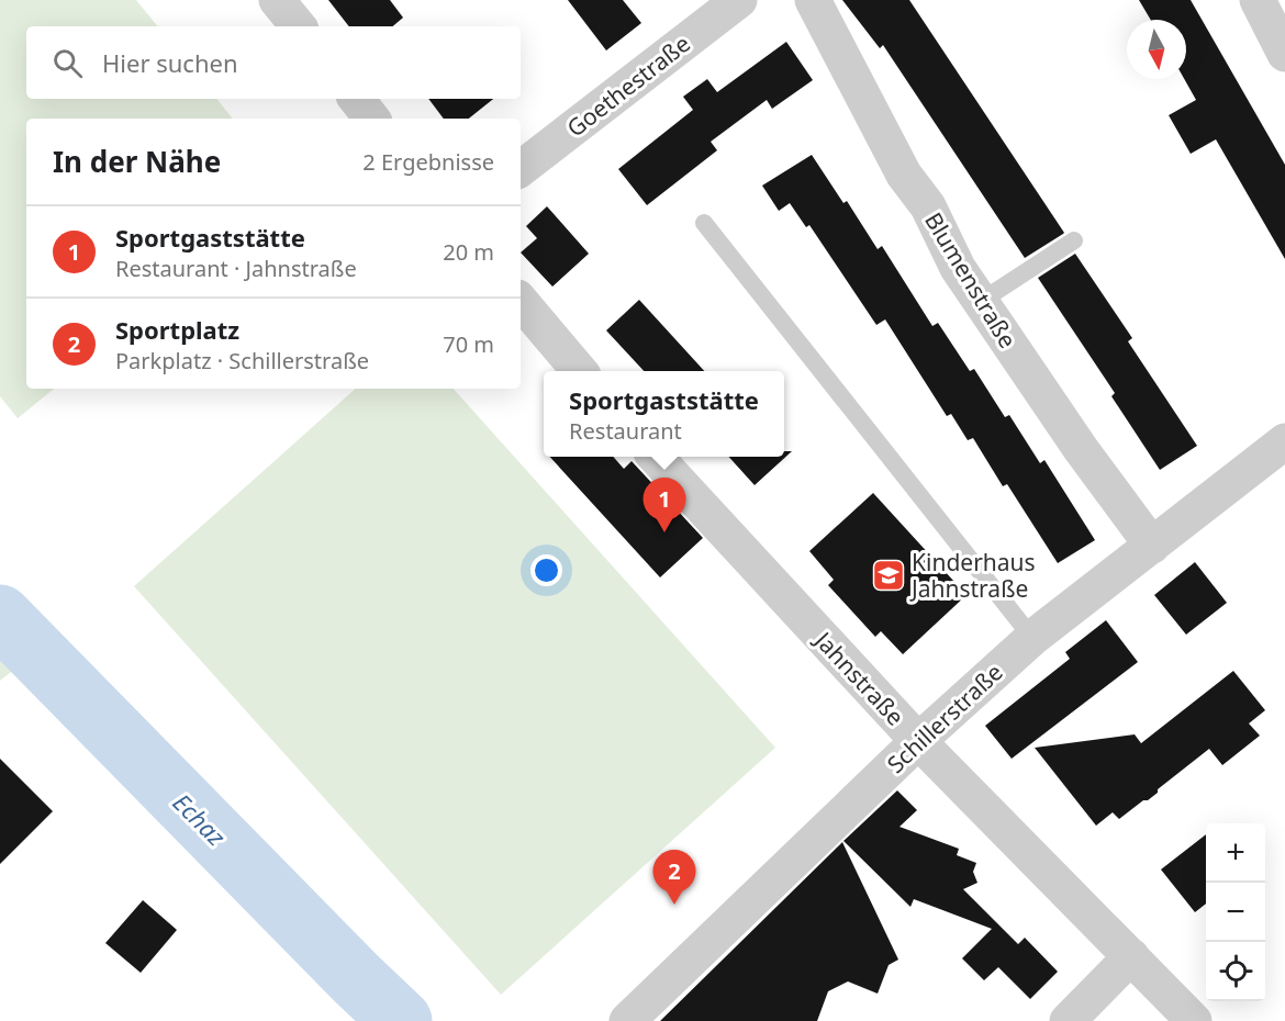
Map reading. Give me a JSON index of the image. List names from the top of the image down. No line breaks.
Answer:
{"streets":{"street":["Goethestraße","Blumenstraße","Jahnstraße","Schillerstraße"]},"crossings":[["Blumenstraße","Schillerstraße"],["Jahnstraße","Schillerstraße"]],"water":["Echaz"],"places":{"school or university":["Kinderhaus Jahnstraße"]},"north":"bottom","page":{"search":"Hier suchen","heading":["In der Nähe","2 Ergebnisse"],"list":[{"mark":"1","name":"Sportgaststätte","note":"Restaurant · Jahnstraße","value":"20 m"},{"mark":"2","name":"Sportplatz","note":"Parkplatz · Schillerstraße","value":"70 m"}],"popup":["Sportgaststätte","Restaurant"],"pins":["1","2"],"map_buttons":["+","−"]}}
